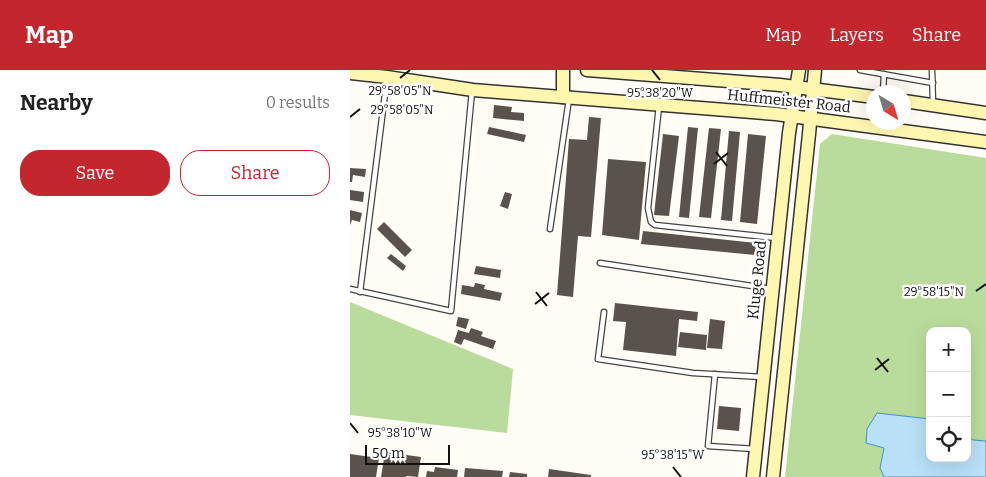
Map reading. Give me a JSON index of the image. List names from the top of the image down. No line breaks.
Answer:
{"streets":{"main road":["Huffmeister Road","Kluge Road"]},"crossings":[["Huffmeister Road","Kluge Road"]],"scale_bar":"50 m","north":"bottom right","page":{"header":"Map","nav":["Map","Layers","Share"],"heading":["Nearby","0 results"],"buttons":["Save","Share"],"map_buttons":["+","−"],"scale":"50 m"},"coordinates":["29°58'05\"N","95°38'20\"W","29°58'15\"N","95°38'10\"W","95°38'15\"W"]}
